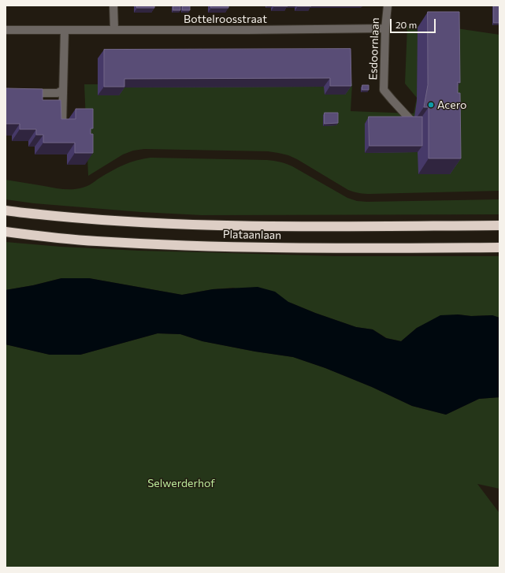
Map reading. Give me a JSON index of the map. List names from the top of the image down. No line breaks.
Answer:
{"streets":{"highway":["Plataanlaan"],"street":["Bottelroosstraat","Esdoornlaan"]},"crossings":[["Bottelroosstraat","Esdoornlaan"]],"parks":["Selwerderhof"],"places":["Acero"],"scale_bar":"20 m"}
